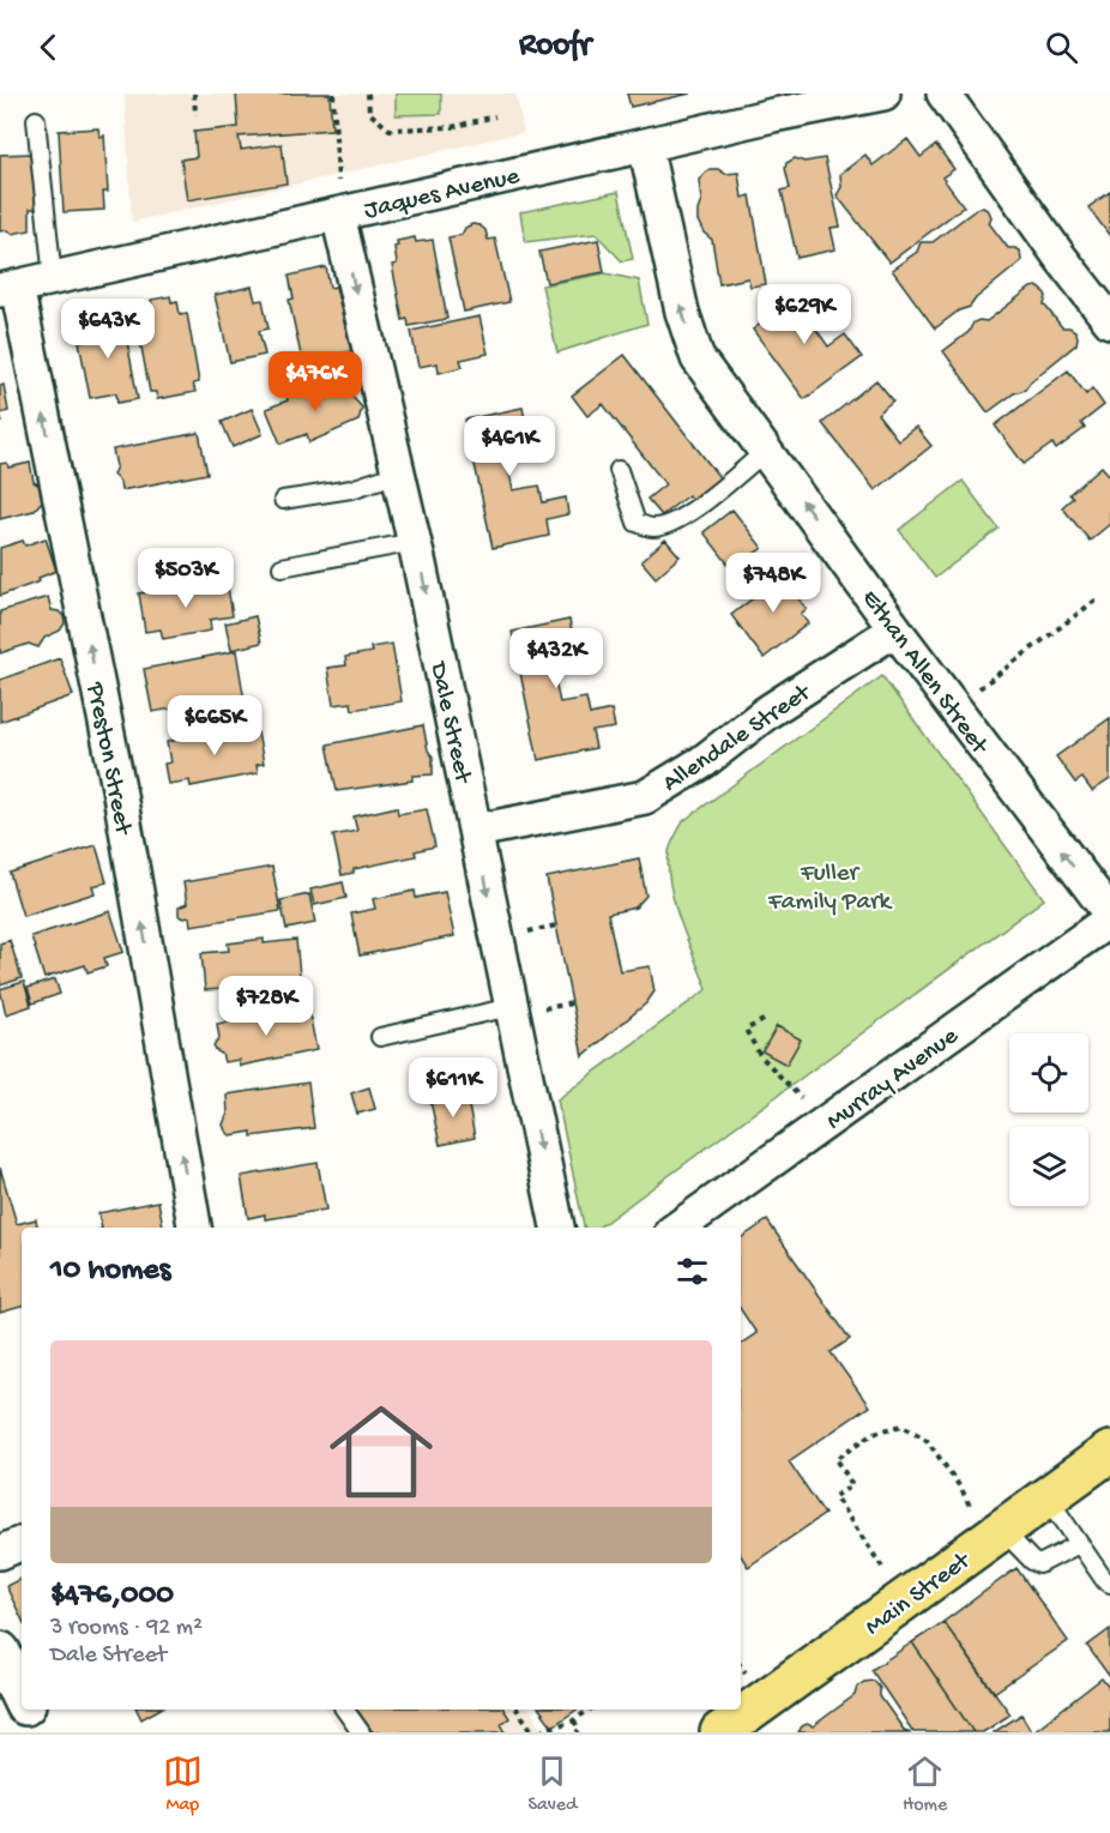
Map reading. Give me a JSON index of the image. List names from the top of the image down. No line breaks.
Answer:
{"streets":{"main road":["Main Street"],"street":["Jaques Avenue","Ethan Allen Street","Dale Street","Allendale Street","Preston Street","Murray Avenue"]},"crossings":[["Jaques Avenue","Ethan Allen Street"],["Jaques Avenue","Dale Street"],["Jaques Avenue","Preston Street"],["Ethan Allen Street","Allendale Street"],["Dale Street","Allendale Street"]],"one_way":["Ethan Allen Street","Dale Street","Preston Street"],"parks":["Fuller Family Park"],"page":{"header":"Roofr","price":["$629K","$643K","$476K","$461K","$503K","$748K","$432K","$665K","$728K","$611K"],"heading":"10 homes","list":[{"name":"$476,000","note":"3 rooms · 92 m² · Dale Street"}],"tabs":["Map","Saved","Home"]}}
